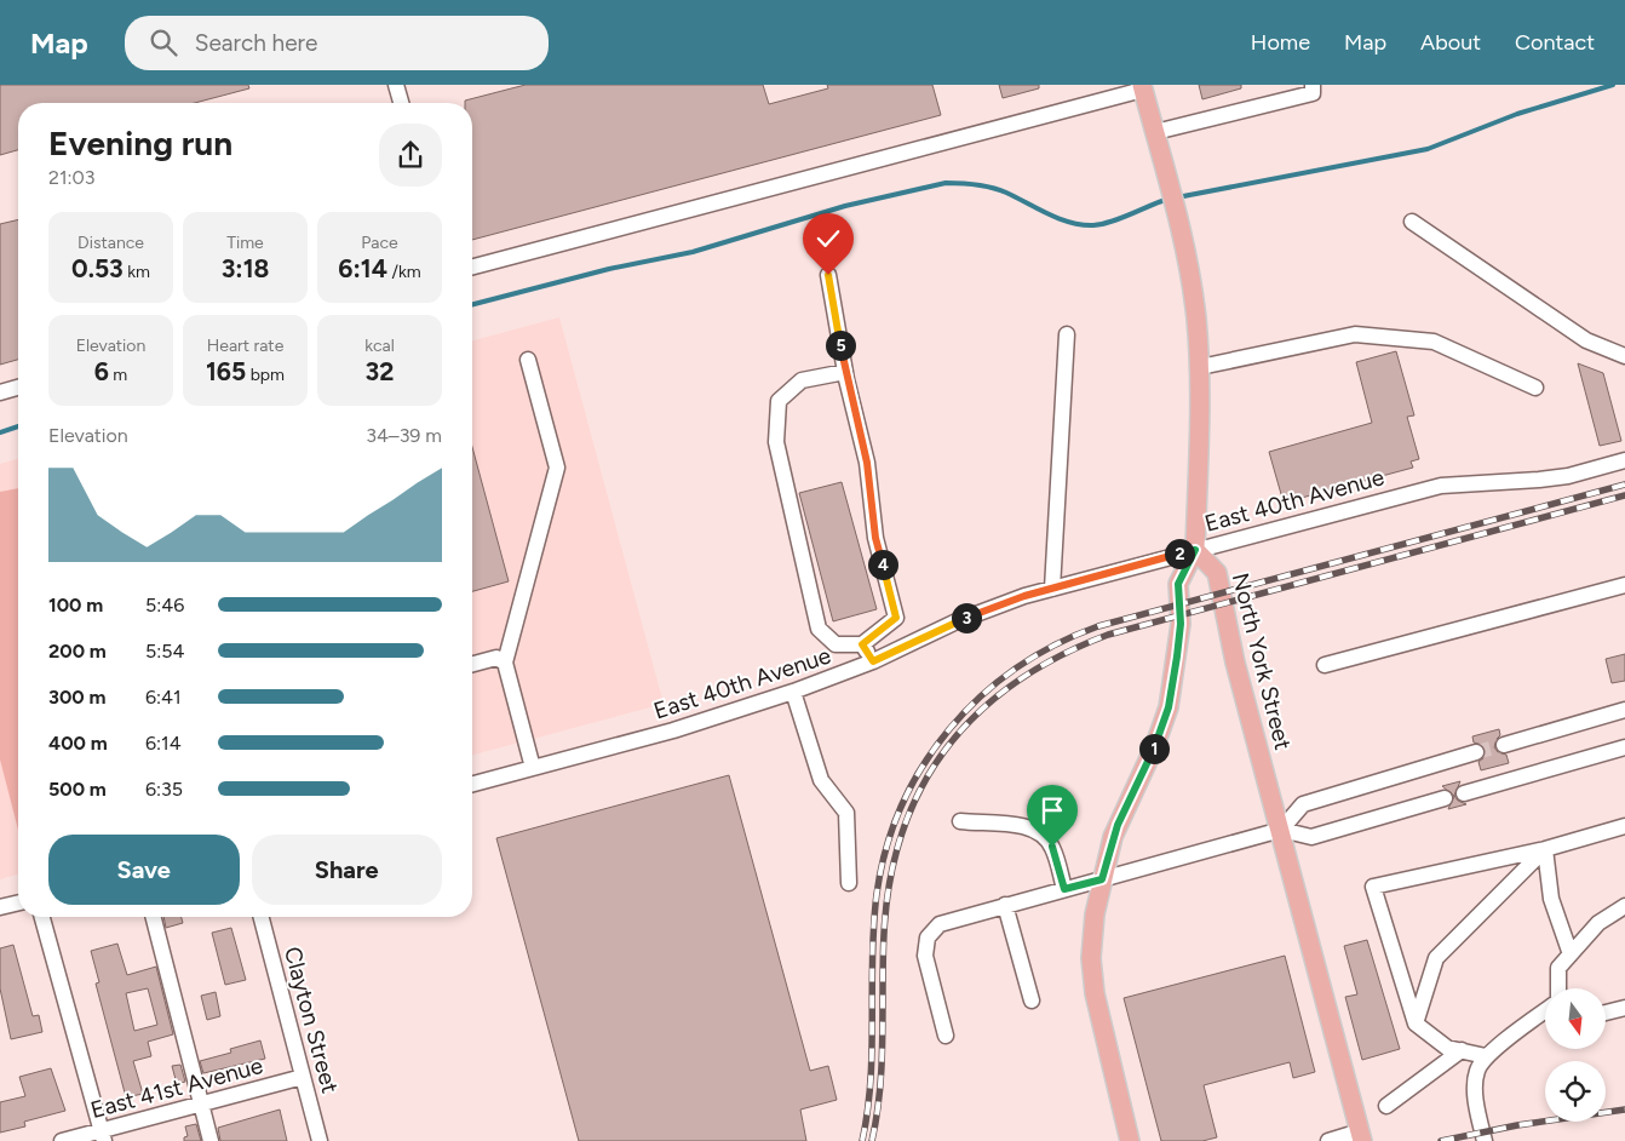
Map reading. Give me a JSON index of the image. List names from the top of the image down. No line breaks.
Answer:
{"streets":{"main road":["North York Street"],"street":["East 40th Avenue","Clayton Street","East 41st Avenue"]},"crossings":[["East 40th Avenue","North York Street"],["Clayton Street","East 41st Avenue"]],"north":"bottom","page":{"header":"Map","search":"Search here","nav":["Home","Map","About","Contact"],"heading":["Evening run","21:03"],"stats":[["Distance","0.53 km"],["Time","3:18"],["Pace","6:14 /km"],["Elevation","6 m"],["Heart rate","165 bpm"],["kcal","32"]],"pins":["5","2","4","3","1"],"chart":["Elevation","34–39 m"],"list":[{"name":"100 m","note":"5:46"},{"name":"200 m","note":"5:54"},{"name":"300 m","note":"6:41"},{"name":"400 m","note":"6:14"},{"name":"500 m","note":"6:35"}],"buttons":["Save","Share"]}}
